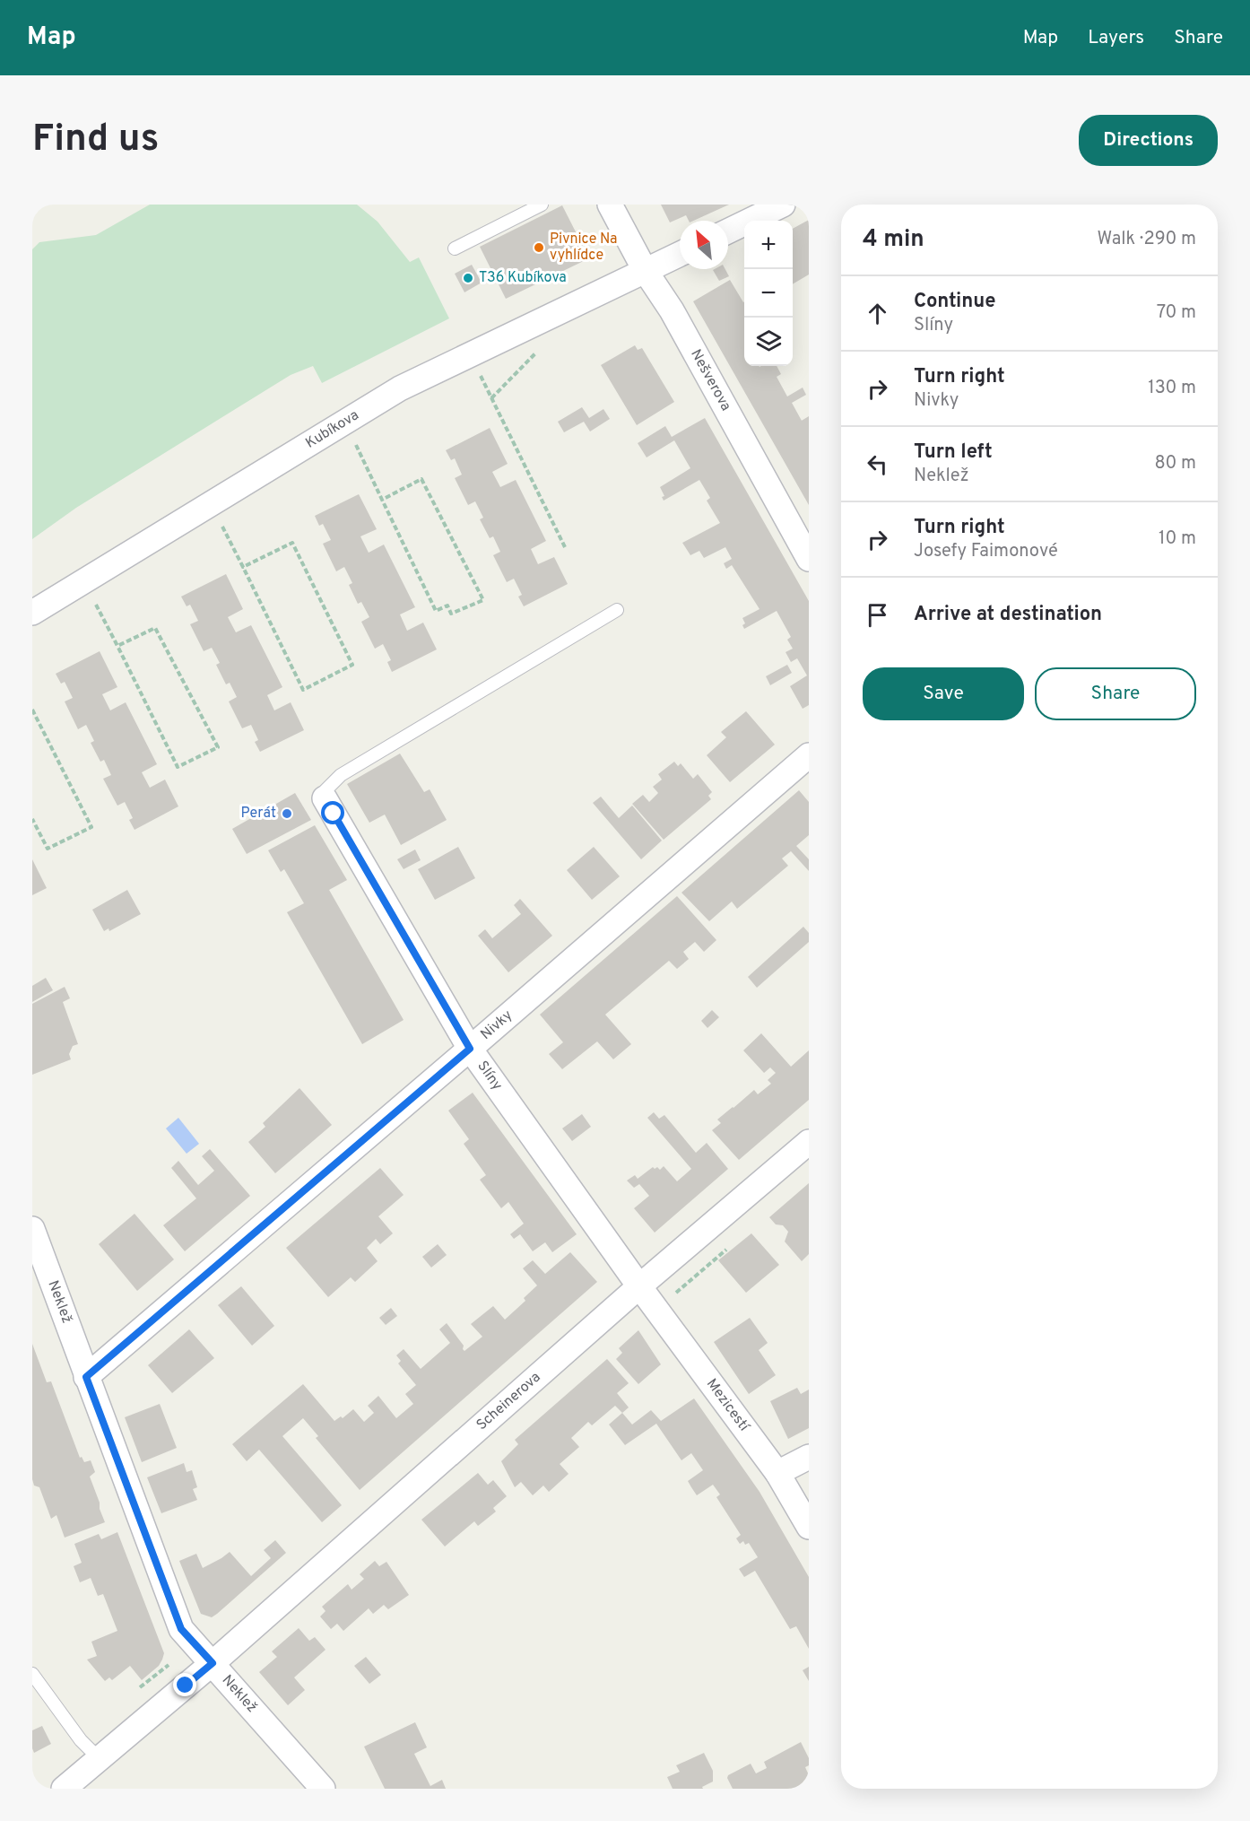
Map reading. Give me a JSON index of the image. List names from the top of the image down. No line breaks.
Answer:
{"streets":{"street":["Nešverova","Kubíkova","Nivky","Slíny","Neklež","Scheinerova","Mezicestí"]},"crossings":[["Nešverova","Kubíkova"],["Nivky","Slíny"],["Nivky","Neklež"],["Slíny","Scheinerova"],["Slíny","Mezicestí"],["Neklež","Scheinerova"],["Scheinerova","Mezicestí"]],"places":["Pivnice Na vyhlídce","T36 Kubíkova","Perát"],"north":"top left","page":{"header":"Map","nav":["Map","Layers","Share"],"buttons":["Directions",["Save","Share"]],"title":"Find us","heading":["4 min","Walk · 290 m"],"map_buttons":["+","−"],"list":[["Continue","Slíny","70 m"],["Turn right","Nivky","130 m"],["Turn left","Neklež","80 m"],["Turn right","Josefy Faimonové","10 m"],"Arrive at destination"]}}
